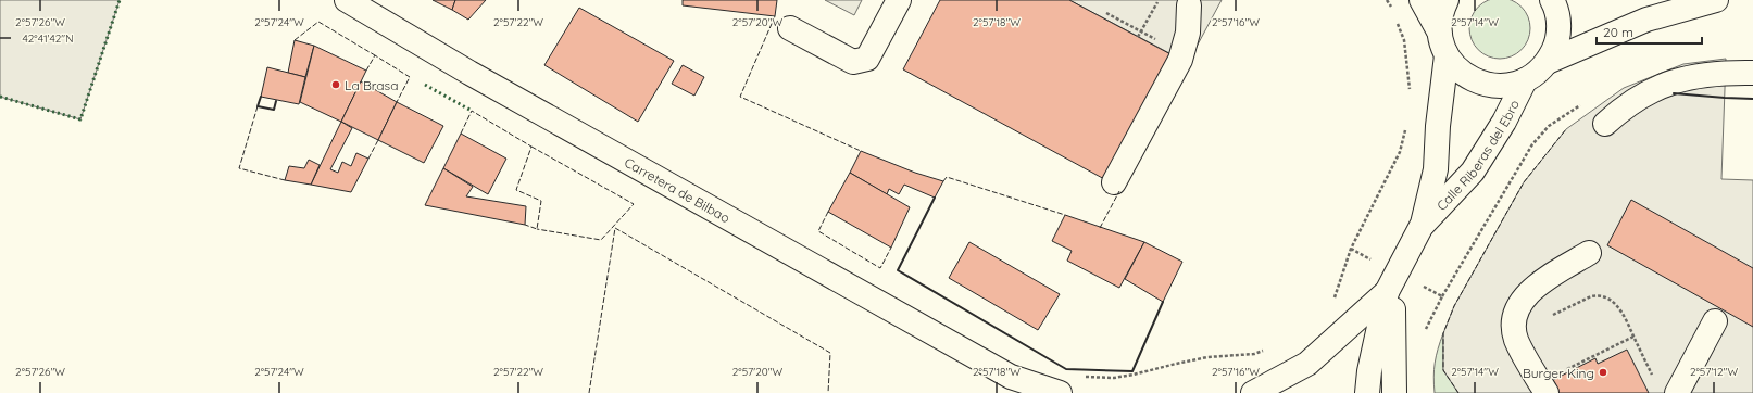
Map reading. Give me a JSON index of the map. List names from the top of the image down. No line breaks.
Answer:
{"streets":{"street":["Calle Riberas del Ebro","Carretera de Bilbao"]},"places":["La Brasa","Burger King"],"scale_bar":"20 m","coordinates":["2°57'26\"W","2°57'24\"W","2°57'22\"W","2°57'20\"W","2°57'18\"W","2°57'16\"W","2°57'14\"W","42°41'42\"N","2°57'12\"W"]}
